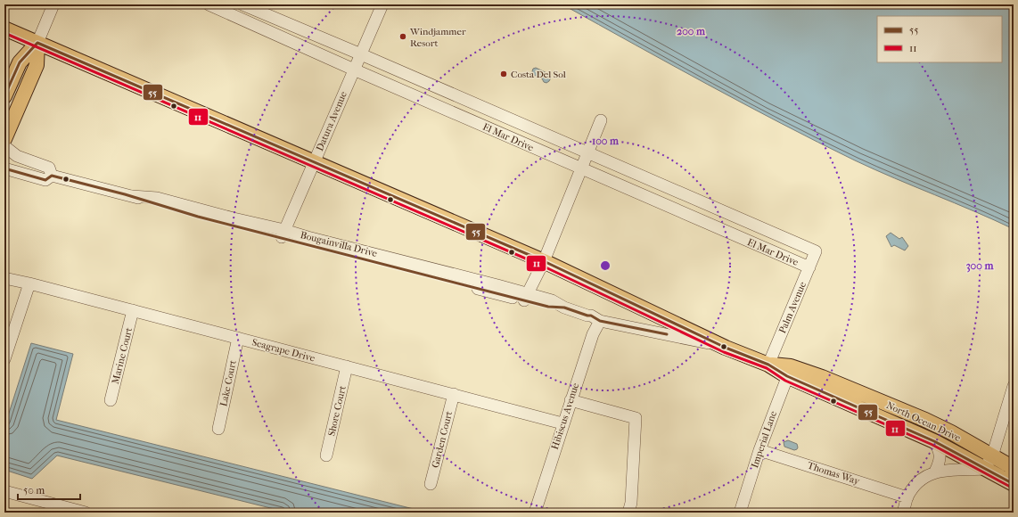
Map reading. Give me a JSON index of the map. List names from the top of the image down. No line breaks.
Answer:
{"streets":{"main road":["North Ocean Drive"],"street":["Datura Avenue","El Mar Drive","Bougainvilla Drive","Palm Avenue","Seagrape Drive","Marine Court","Lake Court","Shore Court","Hibiscus Avenue","Garden Court","Imperial Lane","Thomas Way"]},"crossings":[["Datura Avenue","El Mar Drive"],["Datura Avenue","Bougainvilla Drive"],["Datura Avenue","North Ocean Drive"],["El Mar Drive","Palm Avenue"],["Bougainvilla Drive","Hibiscus Avenue"],["Bougainvilla Drive","North Ocean Drive"],["Palm Avenue","North Ocean Drive"],["Seagrape Drive","Marine Court"],["Seagrape Drive","Lake Court"],["Seagrape Drive","Shore Court"],["Seagrape Drive","Hibiscus Avenue"],["Seagrape Drive","Garden Court"],["North Ocean Drive","Imperial Lane"],["Imperial Lane","Thomas Way"]],"places":["Windjammer Resort","Costa Del Sol"],"lines":["transit line 11","transit line 55"],"legend":["55","11"],"scale_bar":"50 m","rings":["200 m","100 m","300 m"]}
